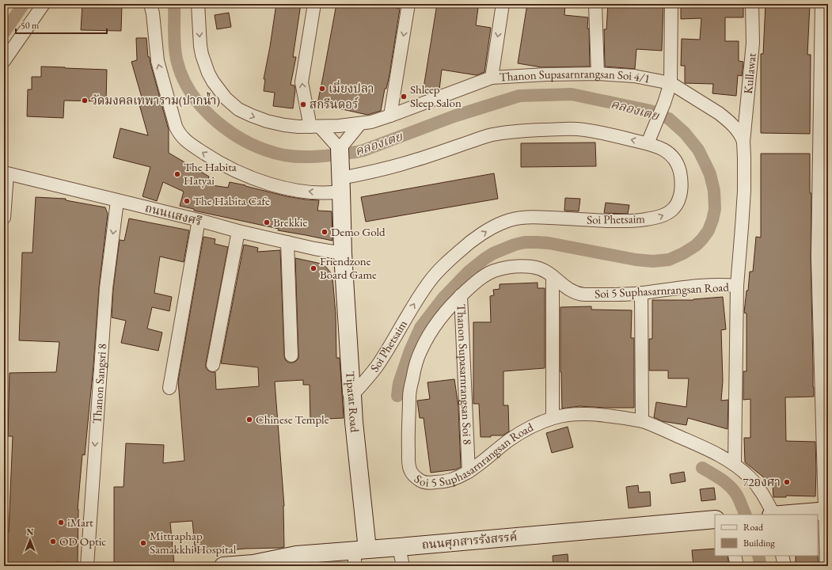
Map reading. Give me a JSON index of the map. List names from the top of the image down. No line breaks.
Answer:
{"streets":{"street":["Kullawat","Thanon Supasarnrangsan Soi 4/1","ถนนเเสงศรี","Soi Phetsaim","Soi 5 Suphasarnrangsan Road","Thanon Supasarnrangsan Soi 8","Thanon Sangsri 8","Tiparat Road","ถนนศุภสารรังสรรค์"]},"crossings":[["Kullawat","Thanon Supasarnrangsan Soi 4/1"],["Kullawat","Soi 5 Suphasarnrangsan Road"],["ถนนเเสงศรี","Thanon Sangsri 8"],["ถนนเเสงศรี","Tiparat Road"],["Soi Phetsaim","Tiparat Road"],["Soi 5 Suphasarnrangsan Road","Thanon Supasarnrangsan Soi 8"],["Tiparat Road","ถนนศุภสารรังสรรค์"]],"water":["คลองเตย"],"places":["เมี่ยงปลา","Shleep Sleep Salon","วัดมงคลเทพาราม(ปากน้ำ)","สกรีนดอร์","The Habita Hatyai","The Habita Cafe","Brekkie","Demo Gold","Friendzone Board Game","Chinese Temple","72องศา","iMart","OD Optic","Mittraphap Samakkhi Hospital"],"legend":["Road","Building"],"scale_bar":"50 m","north":"top"}
